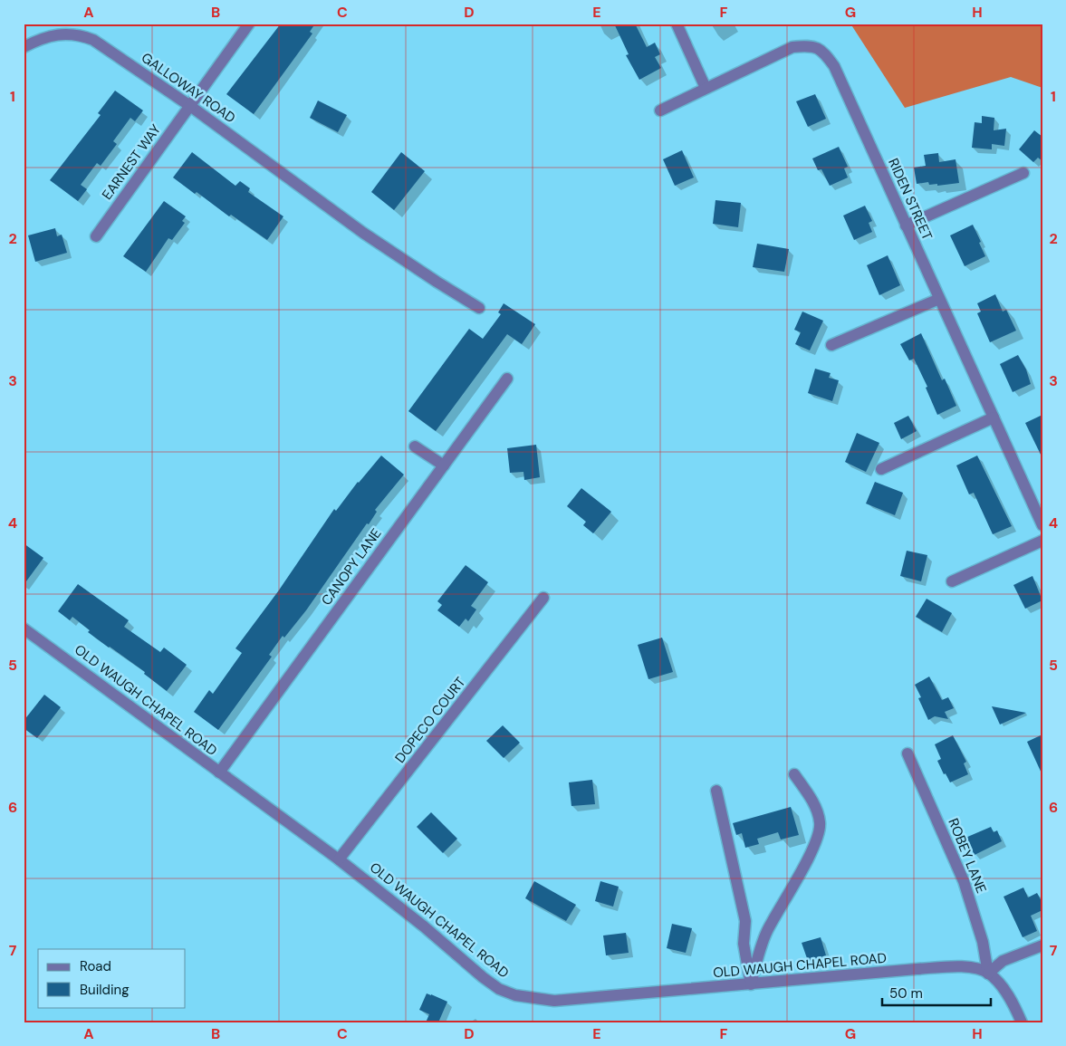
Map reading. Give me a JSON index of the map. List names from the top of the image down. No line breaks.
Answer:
{"streets":{"street":["GALLOWAY ROAD","EARNEST WAY","RIDEN STREET","CANOPY LANE","OLD WAUGH CHAPEL ROAD","DOPECO COURT","ROBEY LANE"]},"crossings":[["GALLOWAY ROAD","EARNEST WAY"],["CANOPY LANE","OLD WAUGH CHAPEL ROAD"],["OLD WAUGH CHAPEL ROAD","DOPECO COURT"],["OLD WAUGH CHAPEL ROAD","ROBEY LANE"]],"legend":["Road","Building"],"scale_bar":"50 m","grid":{"columns":["A","B","C","D","E","F","G","H"],"rows":["1","2","3","4","5","6","7"]}}
